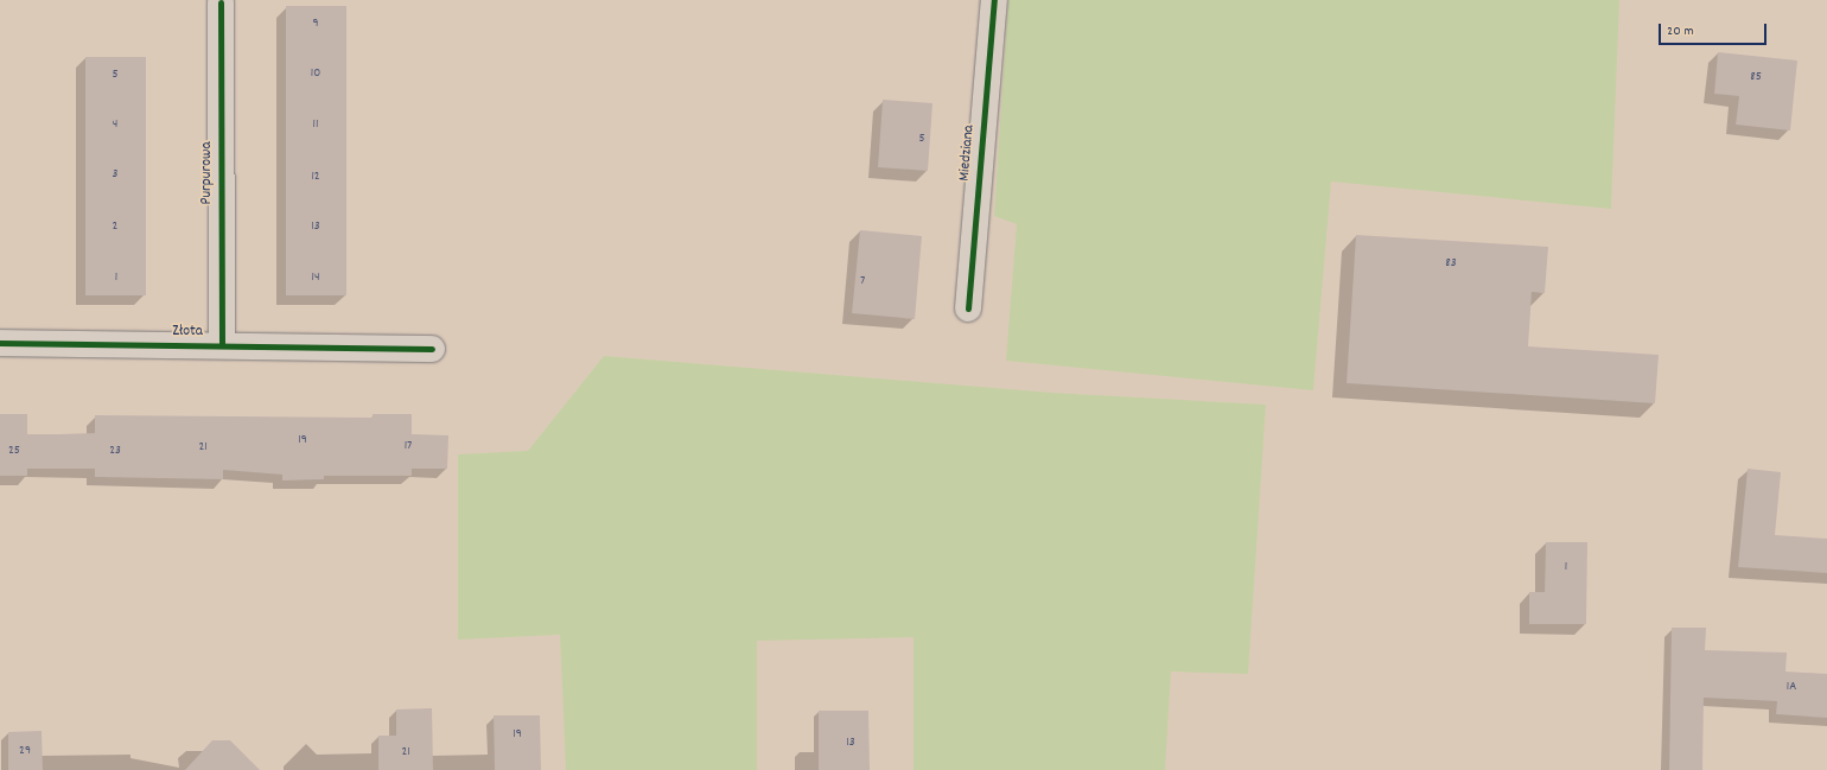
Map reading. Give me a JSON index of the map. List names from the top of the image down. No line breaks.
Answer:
{"streets":{"street":["Miedziana","Purpurowa","Złota"]},"crossings":[["Purpurowa","Złota"]],"house_numbers":["9","10","5","85","4","11","5","3","12","2","13","83","1","14","7","19","17","21","25","23","1","1A","19","13","29","21"],"scale_bar":"20 m"}
